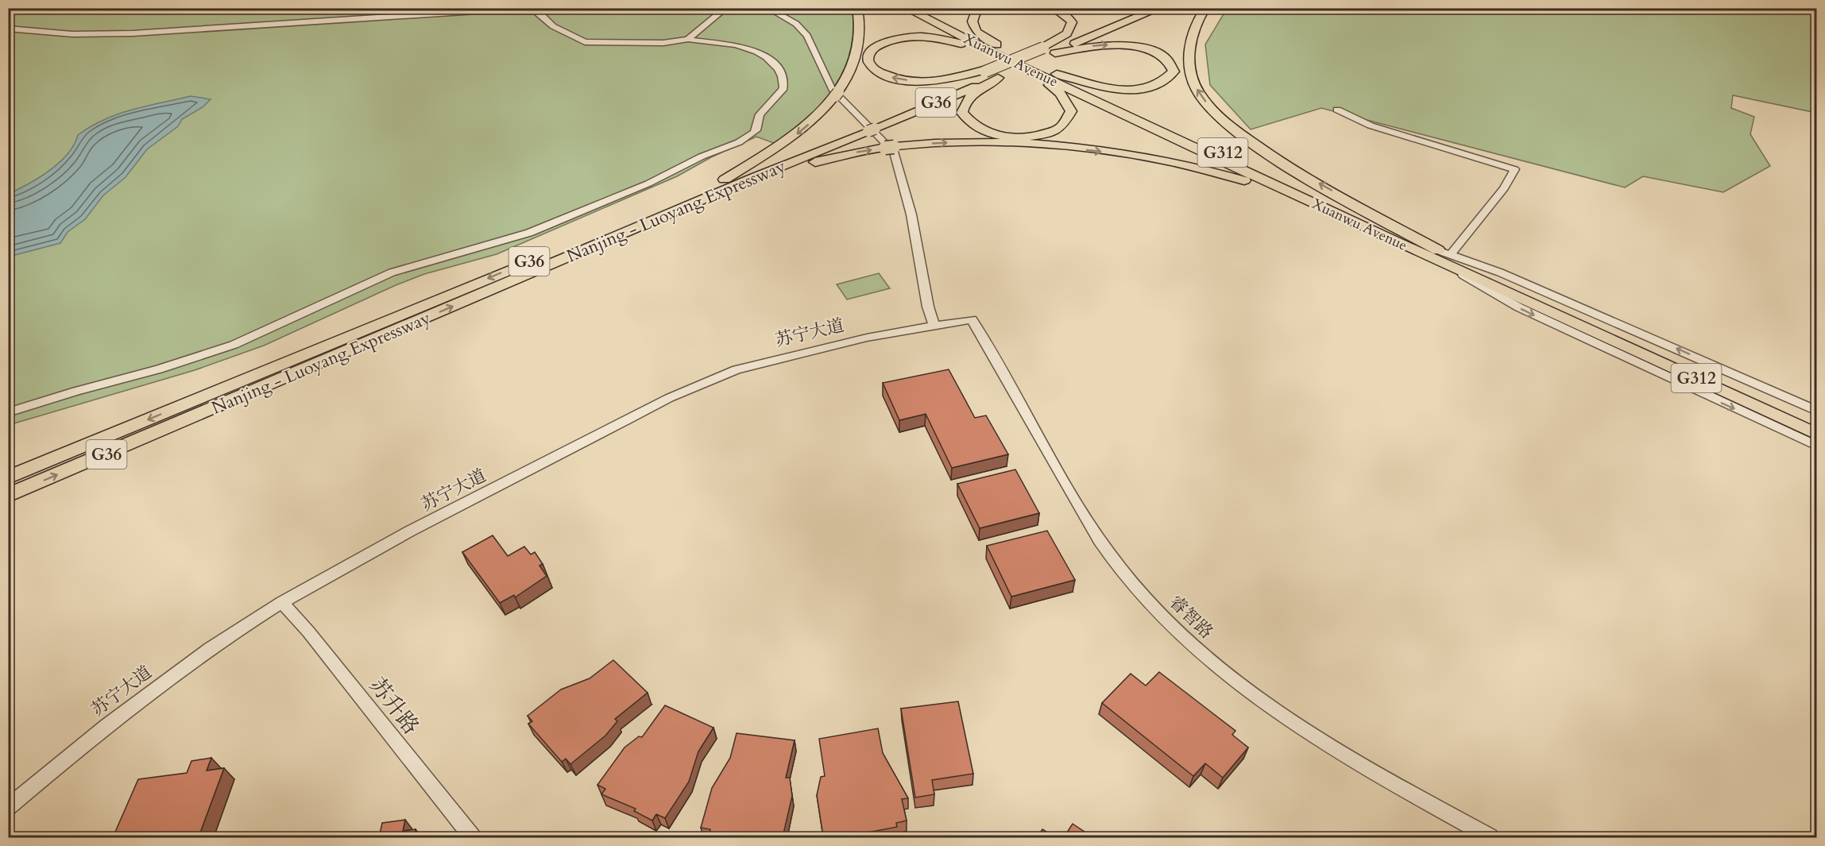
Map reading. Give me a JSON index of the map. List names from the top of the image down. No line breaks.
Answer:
{"streets":{"highway":["Xuanwu Avenue","G36","G312","Nanjing - Luoyang Expressway"],"street":["苏宁大道","睿智路","苏升路"]},"crossings":[["苏宁大道","睿智路"],["苏宁大道","苏升路"]]}
